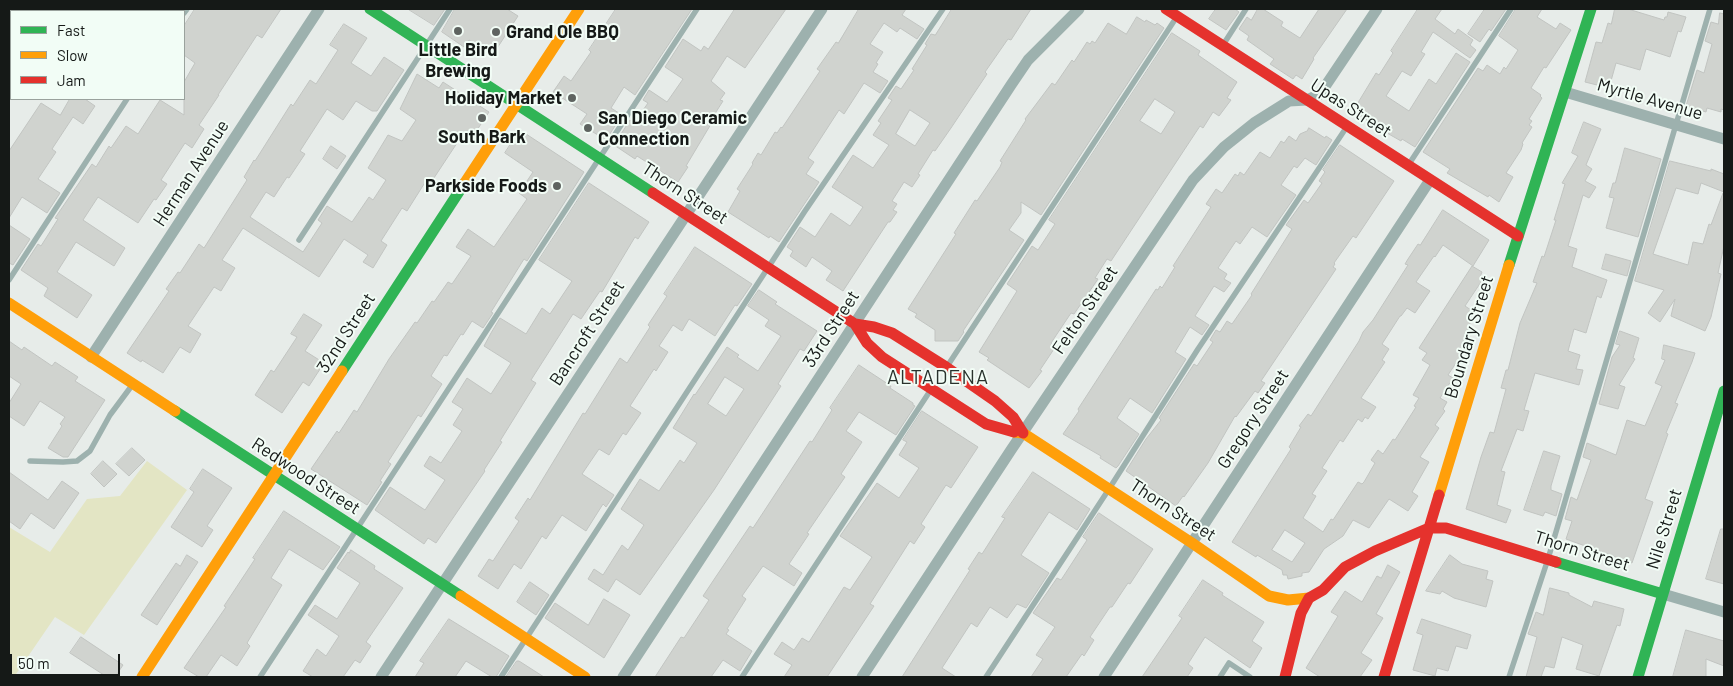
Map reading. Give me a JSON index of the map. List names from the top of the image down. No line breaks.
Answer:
{"streets":{"street":["Myrtle Avenue","Upas Street","Herman Avenue","Thorn Street","Felton Street","33rd Street","32nd Street","Bancroft Street","Boundary Street","Gregory Street","Redwood Street","Nile Street"]},"crossings":[["Myrtle Avenue","Boundary Street"],["Upas Street","Felton Street"],["Upas Street","Boundary Street"],["Upas Street","Gregory Street"],["Herman Avenue","Redwood Street"],["Thorn Street","Felton Street"],["Thorn Street","33rd Street"],["Thorn Street","32nd Street"],["Thorn Street","Bancroft Street"],["Thorn Street","Boundary Street"],["Thorn Street","Gregory Street"],["Thorn Street","Nile Street"],["32nd Street","Redwood Street"],["Bancroft Street","Redwood Street"]],"districts":["ALTADENA"],"places":["Little Bird Brewing","Grand Ole BBQ","Holiday Market","South Bark","San Diego Ceramic Connection","Parkside Foods"],"legend":["Fast","Slow","Jam"],"scale_bar":"50 m"}
